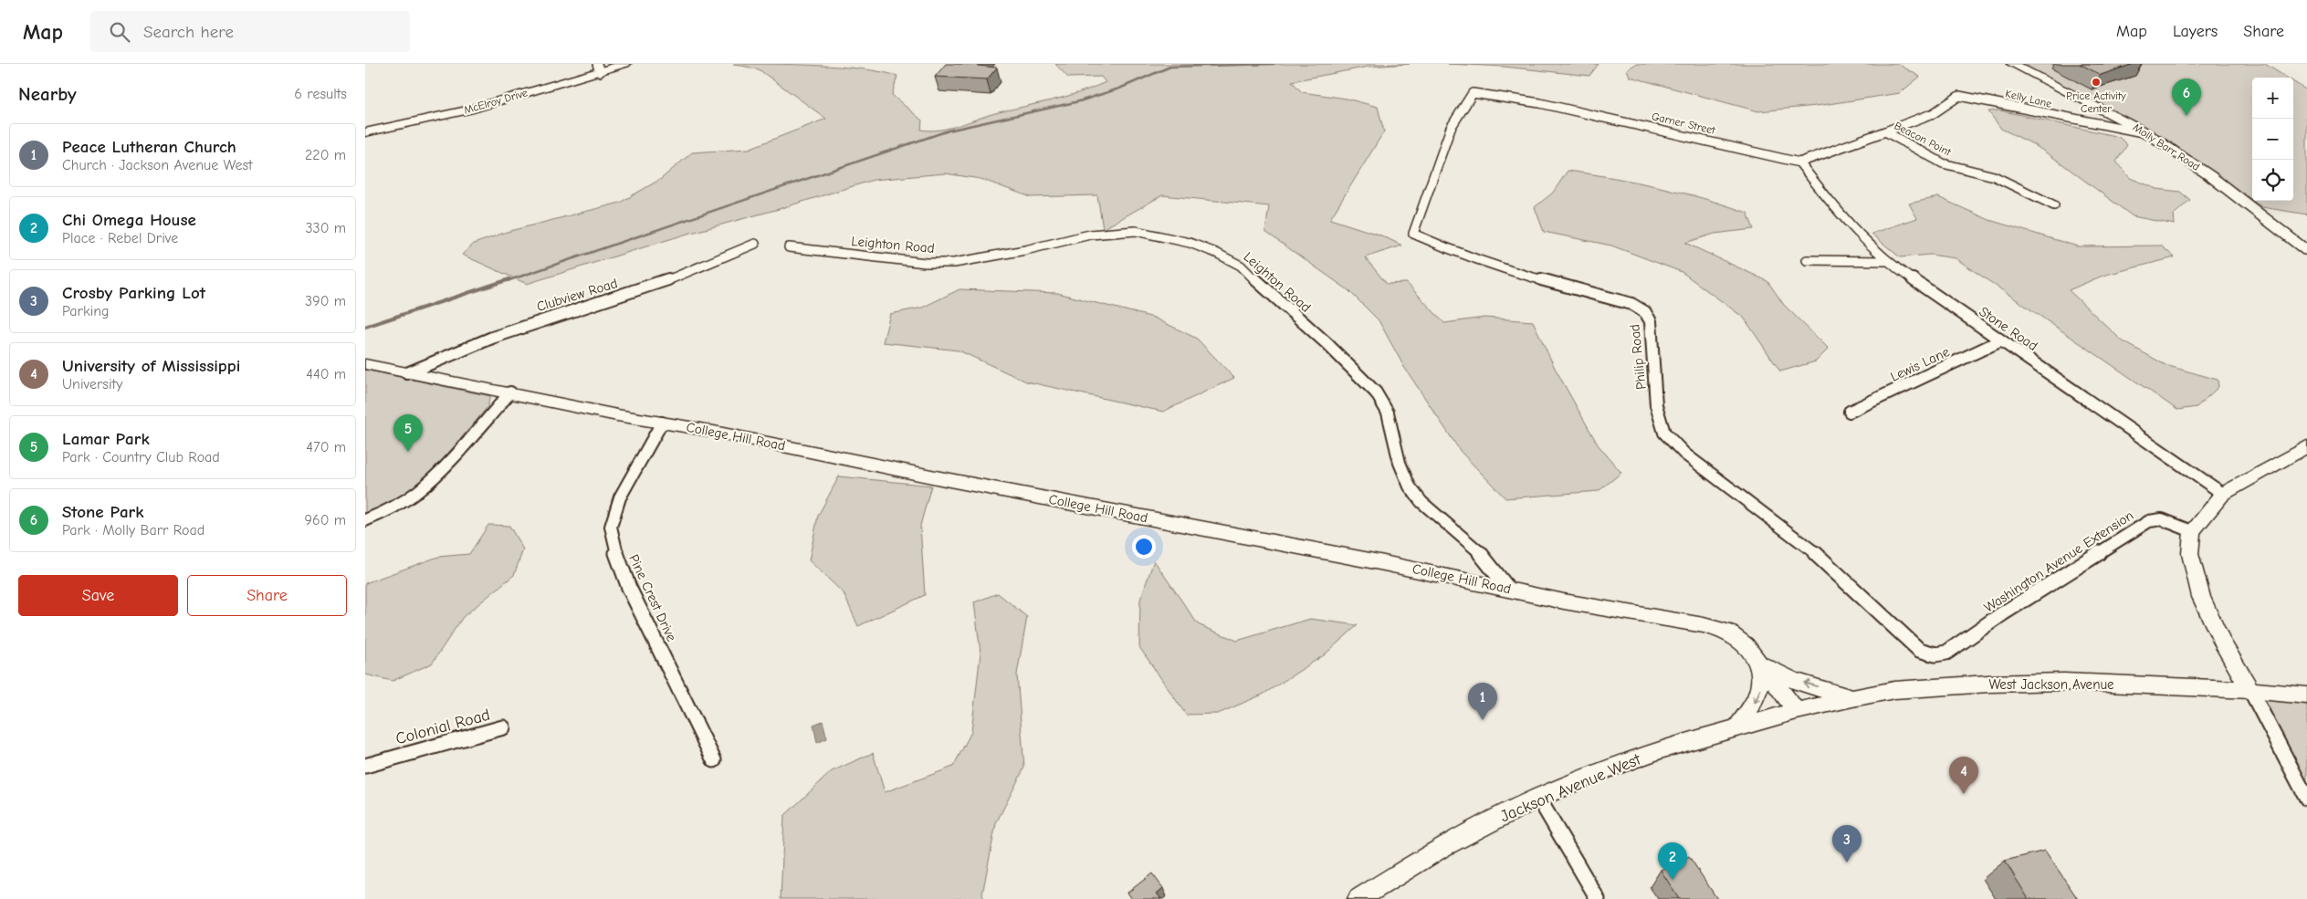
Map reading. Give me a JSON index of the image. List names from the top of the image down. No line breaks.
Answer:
{"streets":{"street":["Kelly Lane","McElroy Drive","Garner Street","Beacon Point","Molly Barr Road","Leighton Road","Clubview Road","Stone Road","Philip Road","Lewis Lane","College Hill Road","Washington Avenue Extension","Pine Crest Drive","West Jackson Avenue","Colonial Road","Jackson Avenue West"]},"crossings":[["Kelly Lane","Beacon Point"],["Kelly Lane","Molly Barr Road"],["Garner Street","Stone Road"],["Garner Street","Philip Road"],["Leighton Road","College Hill Road"],["Clubview Road","College Hill Road"],["Stone Road","Lewis Lane"],["Philip Road","Washington Avenue Extension"],["College Hill Road","Pine Crest Drive"],["College Hill Road","West Jackson Avenue"],["College Hill Road","Jackson Avenue West"],["West Jackson Avenue","Jackson Avenue West"]],"places":["Price Activity Center"],"page":{"header":"Map","search":"Search here","nav":["Map","Layers","Share"],"heading":["Nearby","6 results"],"map_buttons":["+","−"],"pins":["6","5","1","4","3","2"],"list":[{"mark":"1","name":"Peace Lutheran Church","note":"Church · Jackson Avenue West","value":"220 m"},{"mark":"2","name":"Chi Omega House","note":"Place · Rebel Drive","value":"330 m"},{"mark":"3","name":"Crosby Parking Lot","note":"Parking","value":"390 m"},{"mark":"4","name":"University of Mississippi","note":"University","value":"440 m"},{"mark":"5","name":"Lamar Park","note":"Park · Country Club Road","value":"470 m"},{"mark":"6","name":"Stone Park","note":"Park · Molly Barr Road","value":"960 m"}],"buttons":["Save","Share"]}}
